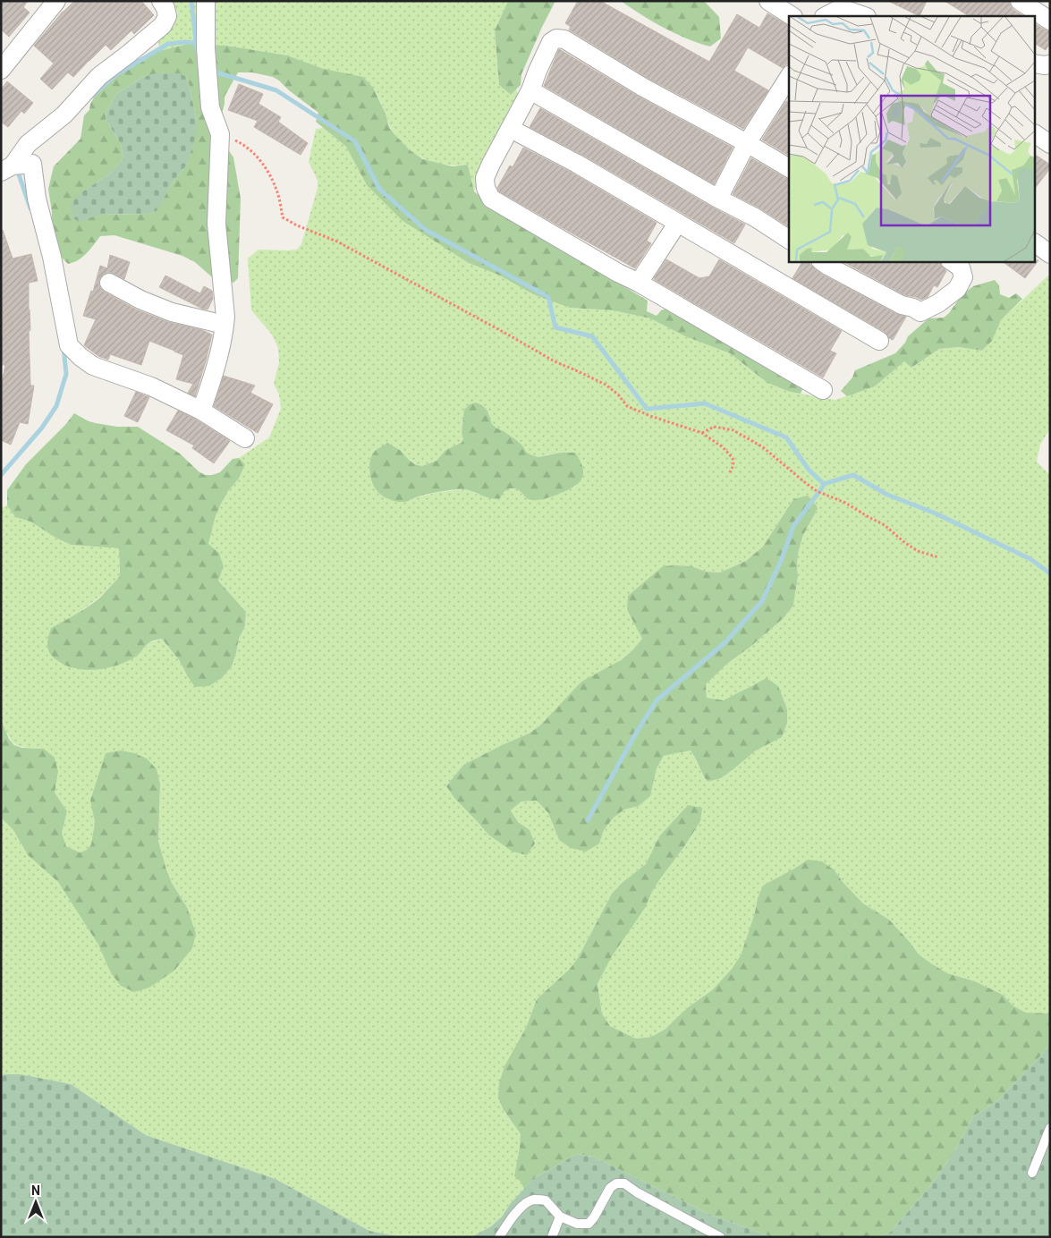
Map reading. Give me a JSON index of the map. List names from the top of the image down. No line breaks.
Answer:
{"north":"top"}
